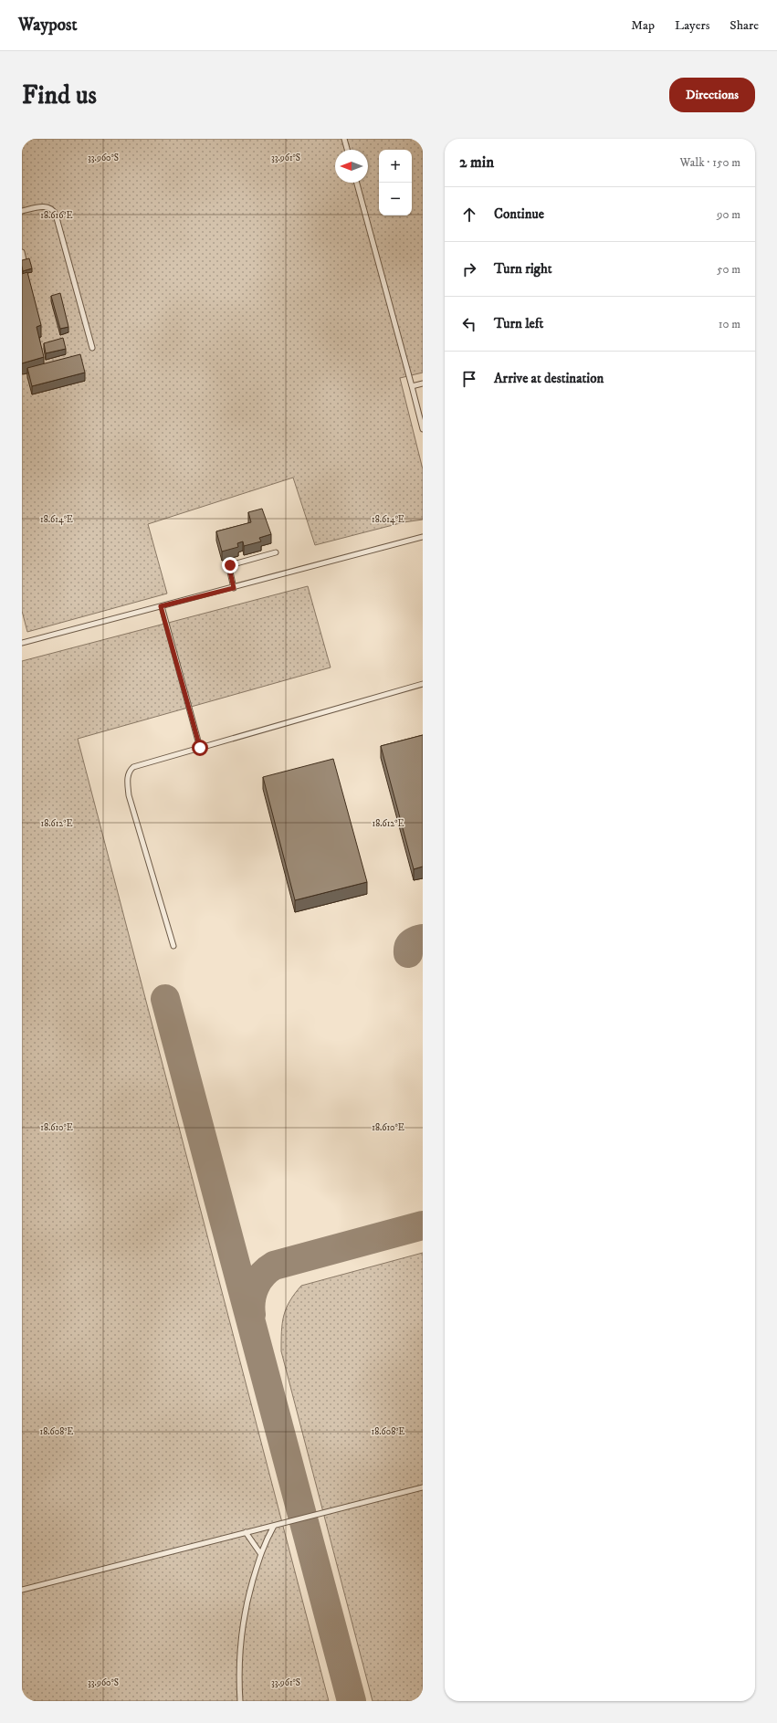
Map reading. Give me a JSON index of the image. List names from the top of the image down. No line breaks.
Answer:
{"north":"left","page":{"header":"Waypost","nav":["Map","Layers","Share"],"buttons":"Directions","title":"Find us","heading":["2 min","Walk · 150 m"],"map_buttons":["+","−"],"list":[["Continue","90 m"],["Turn right","50 m"],["Turn left","10 m"],"Arrive at destination"]},"coordinates":["33.960°S","33.961°S","18.616°E","18.614°E","18.612°E","18.610°E","18.608°E"]}
